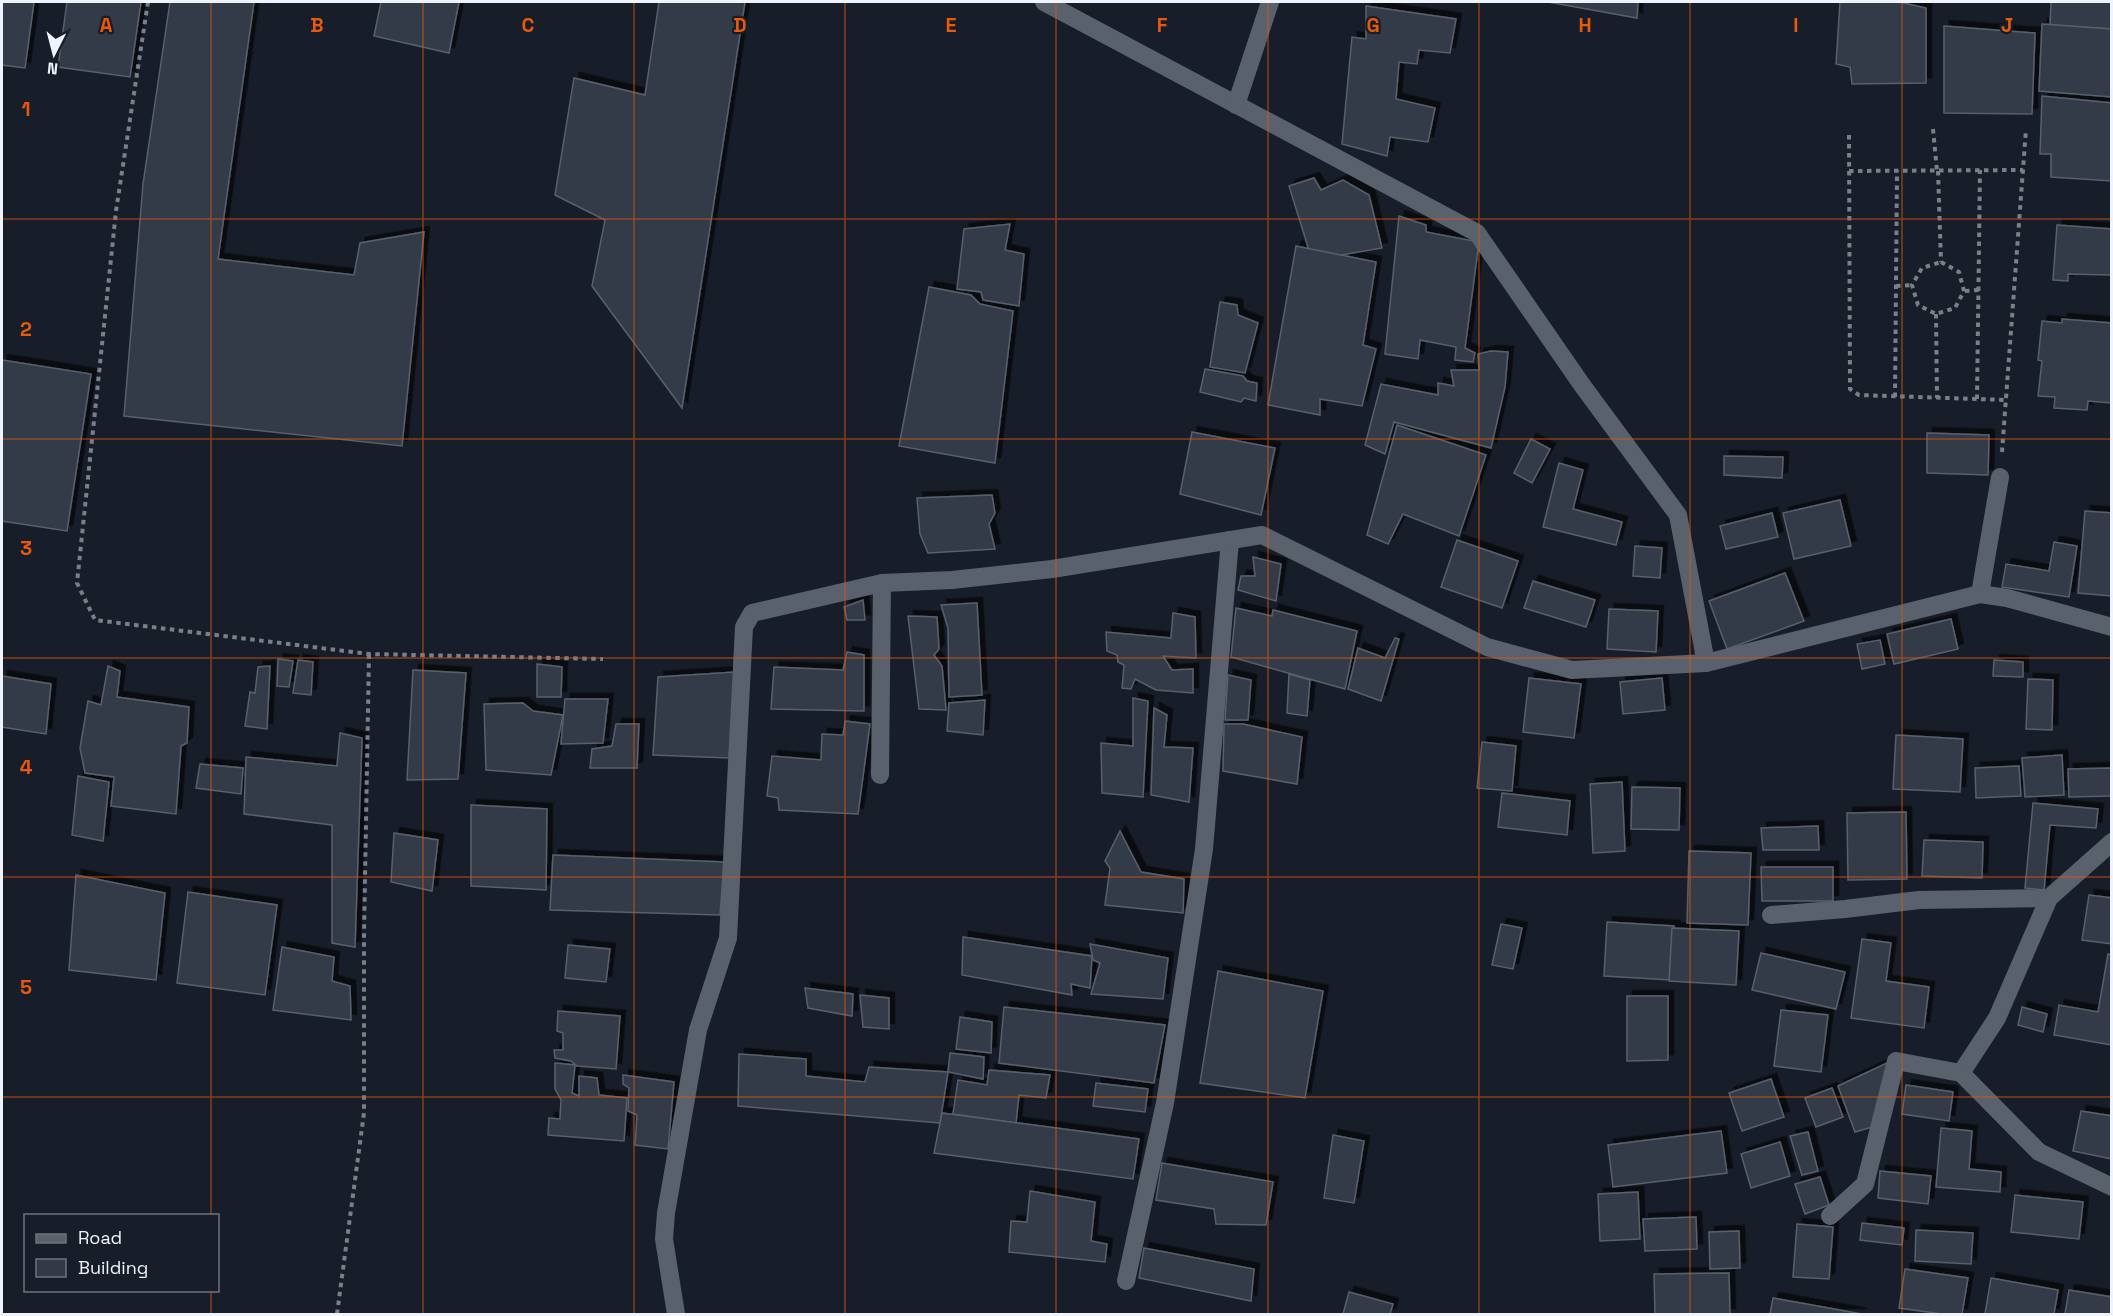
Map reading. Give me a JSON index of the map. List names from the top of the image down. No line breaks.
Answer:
{"legend":["Road","Building"],"north":"bottom","grid":{"columns":["A","B","C","D","E","F","G","H","I","J"],"rows":["1","2","3","4","5"]}}
